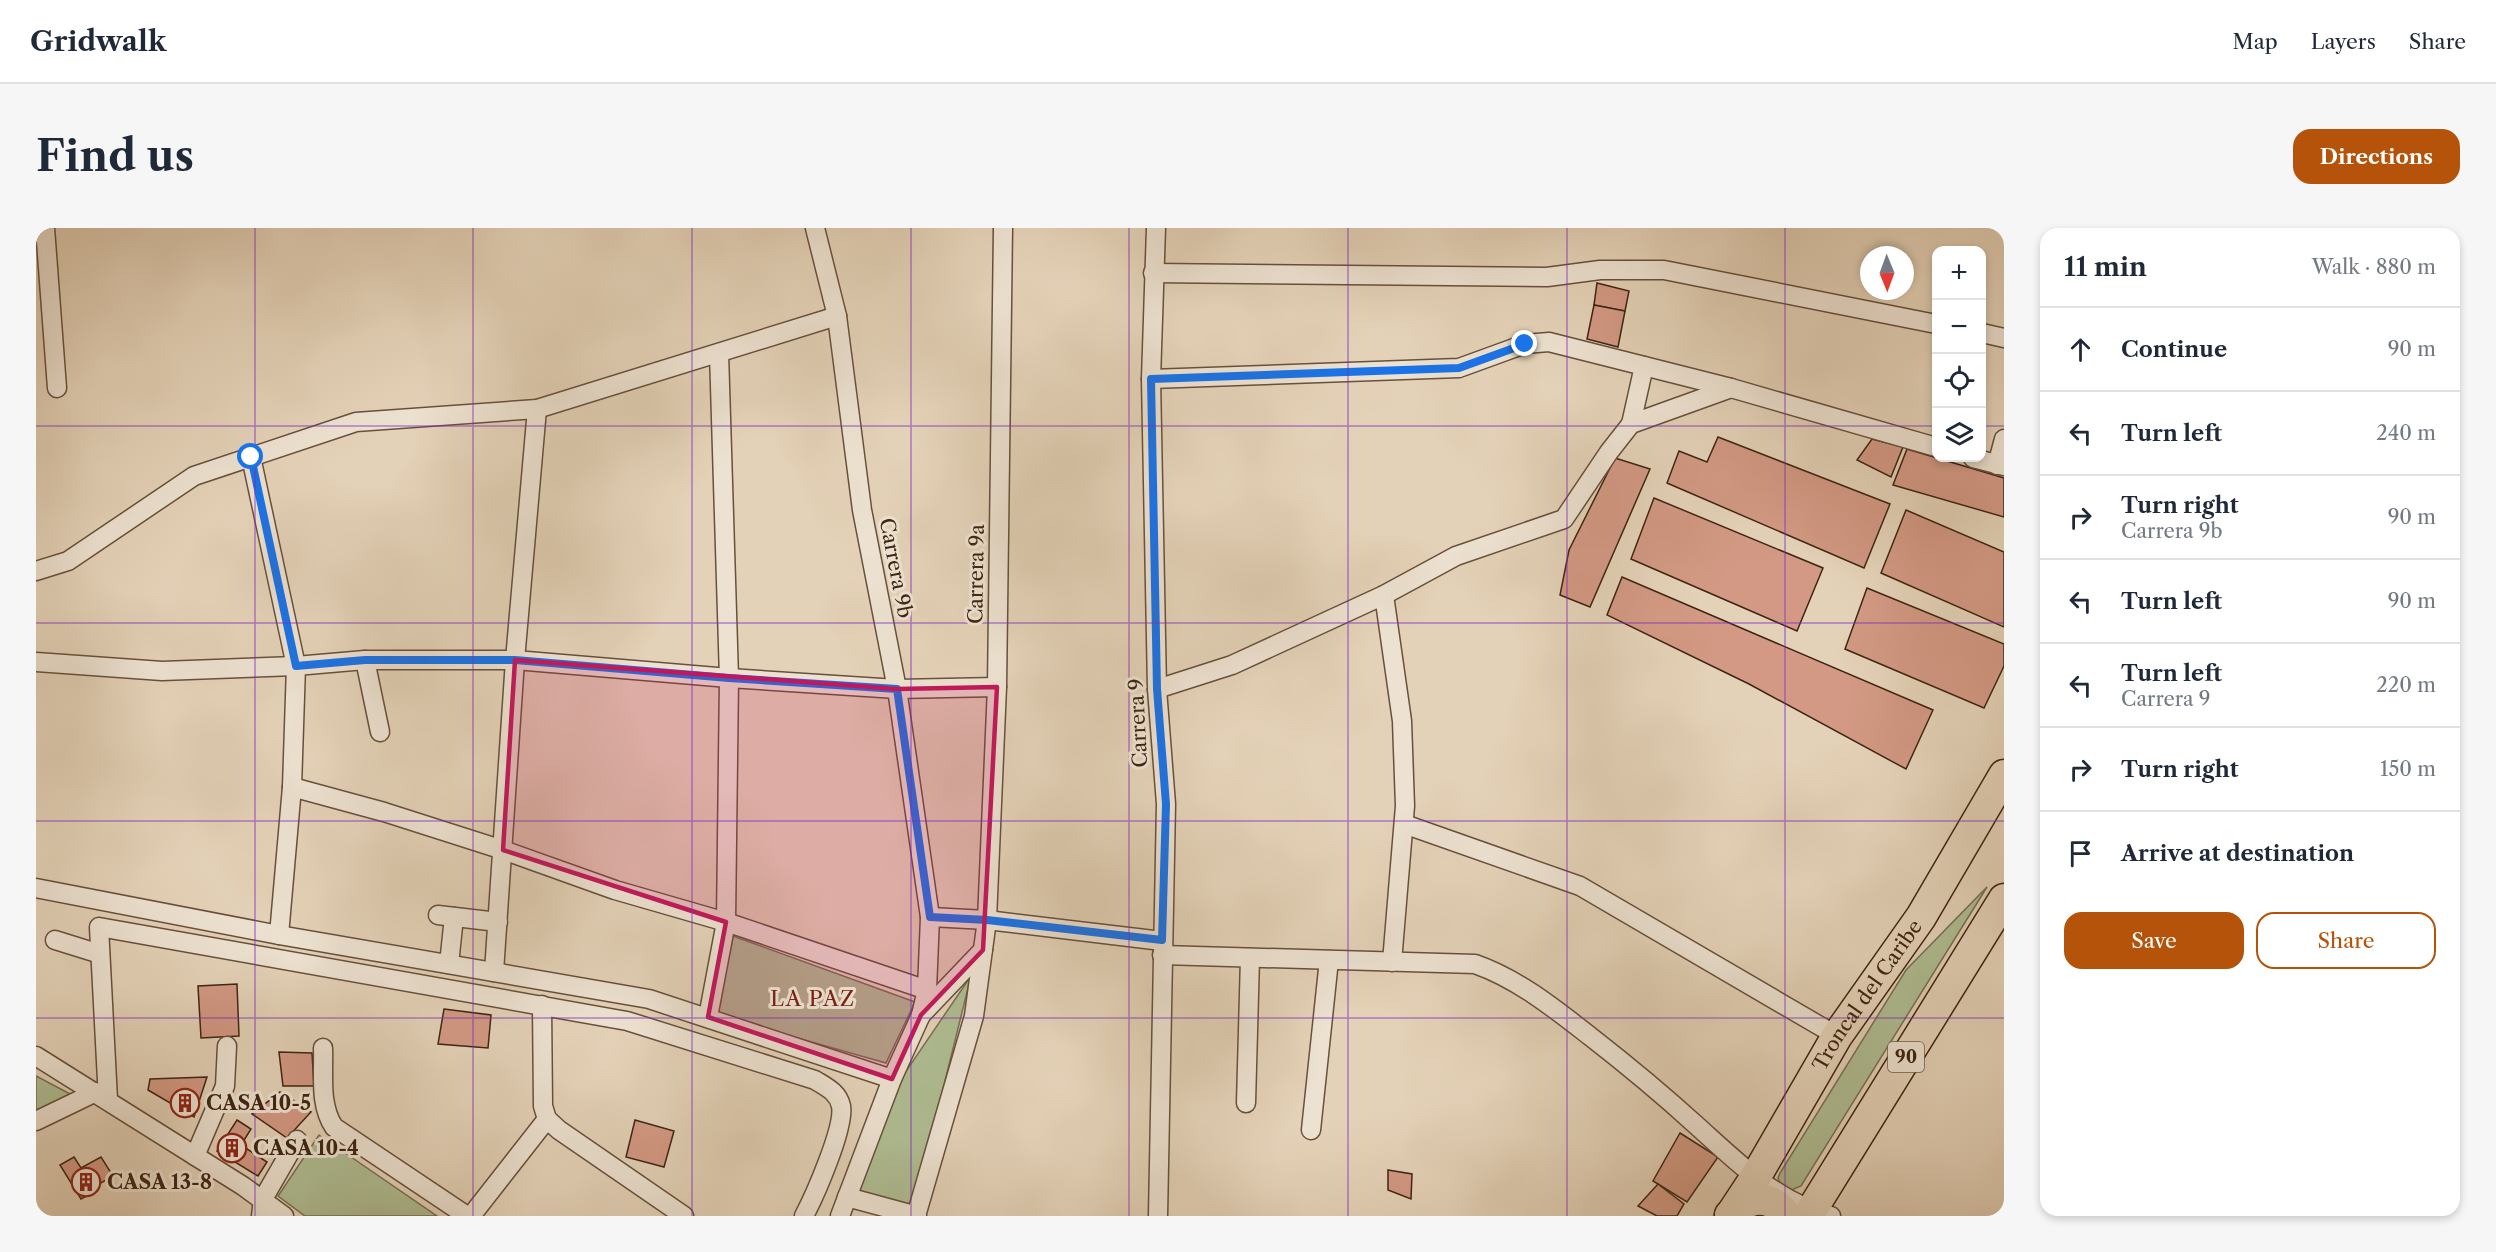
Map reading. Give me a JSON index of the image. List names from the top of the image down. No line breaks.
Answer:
{"streets":{"highway":["Troncal del Caribe","90"],"street":["Carrera 9b","Carrera 9a","Carrera 9"]},"districts":["LA PAZ"],"places":{"building":["CASA 10-5","CASA 10-4","CASA 13-8"]},"north":"bottom","page":{"header":"Gridwalk","nav":["Map","Layers","Share"],"buttons":["Directions",["Save","Share"]],"title":"Find us","heading":["11 min","Walk · 880 m"],"map_buttons":["+","−"],"list":[["Continue","90 m"],["Turn left","240 m"],["Turn right","Carrera 9b","90 m"],["Turn left","90 m"],["Turn left","Carrera 9","220 m"],["Turn right","150 m"],"Arrive at destination"]}}
